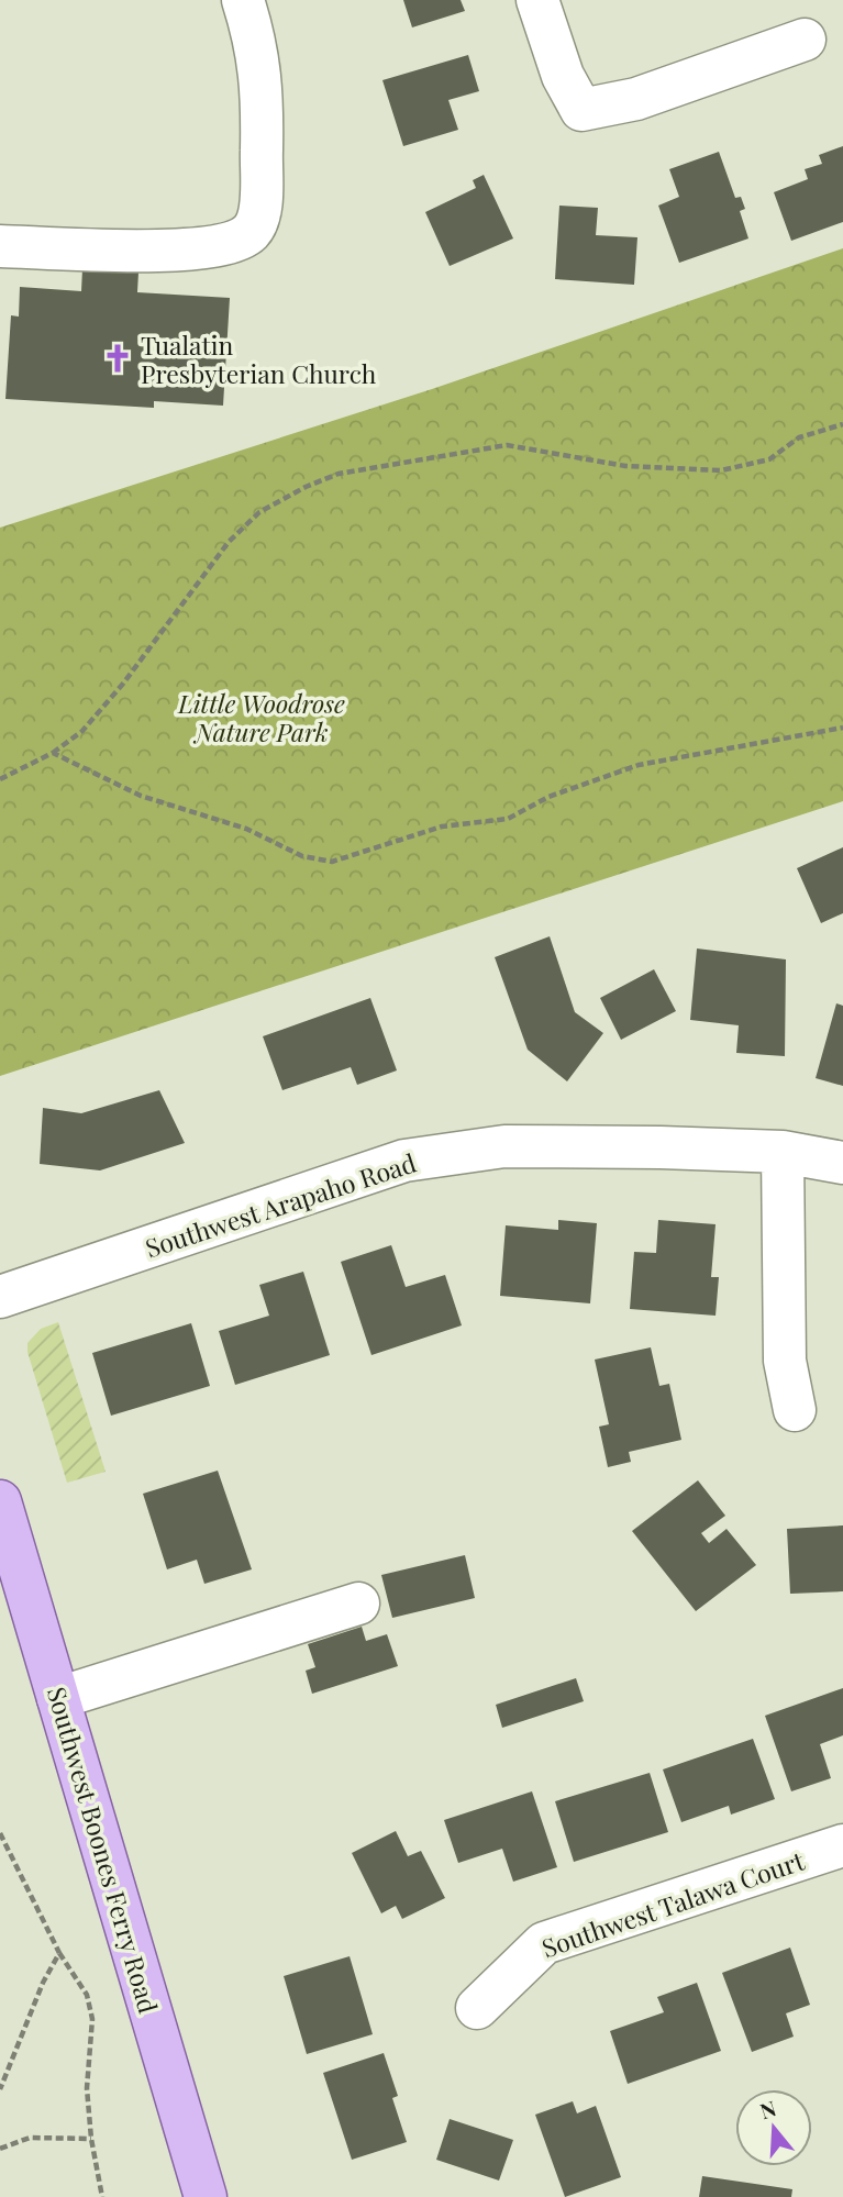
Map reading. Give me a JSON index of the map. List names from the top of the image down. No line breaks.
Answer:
{"streets":{"main road":["Southwest Boones Ferry Road"],"street":["Southwest Arapaho Road","Southwest Talawa Court"]},"parks":["Little Woodrose Nature Park"],"places":{"church":["Tualatin Presbyterian Church"]},"north":"top"}
